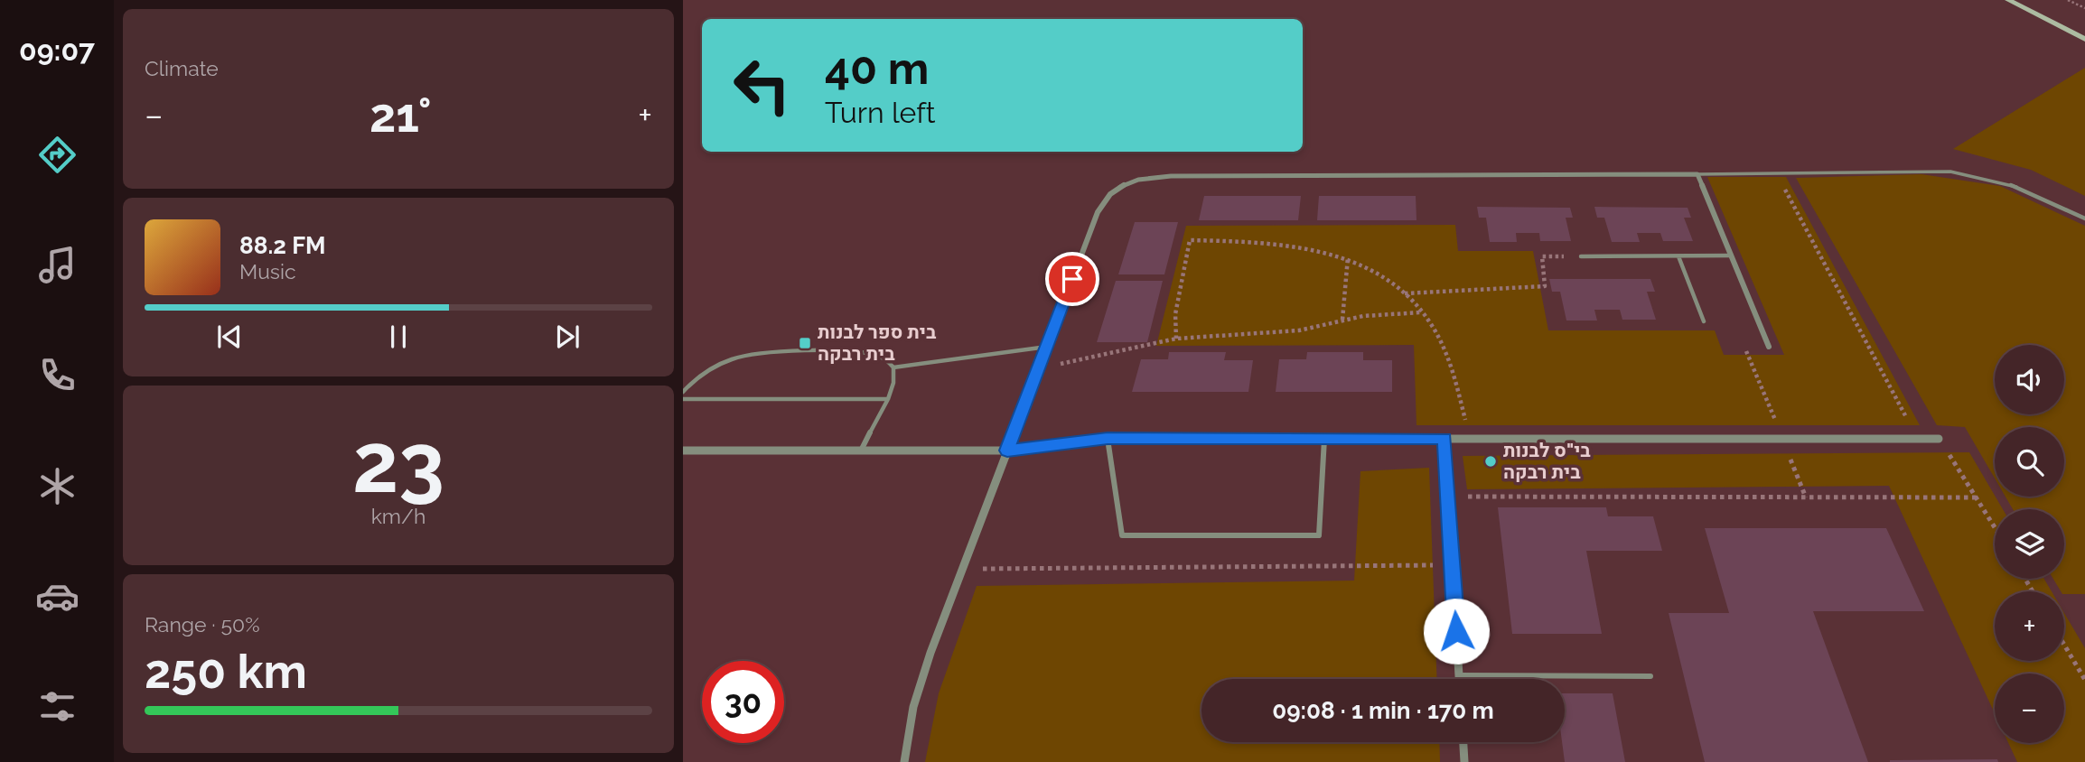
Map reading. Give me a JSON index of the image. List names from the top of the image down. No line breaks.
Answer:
{"places":{"transit":["בית ספר לבנות בית רבקה"],"other":["בי\"ס לבנות בית רבקה"]},"page":{"tabs":"09:07","tile":["Climate",["23","km/h"],["Range · 50%","250 km"]],"turn":["40 m","Turn left"],"heat":["−","21°","+"],"song":["88.2 FM","Music"],"map_buttons":["+","−"],"limit":"30","trip":"09:08 · 1 min · 170 m"}}
